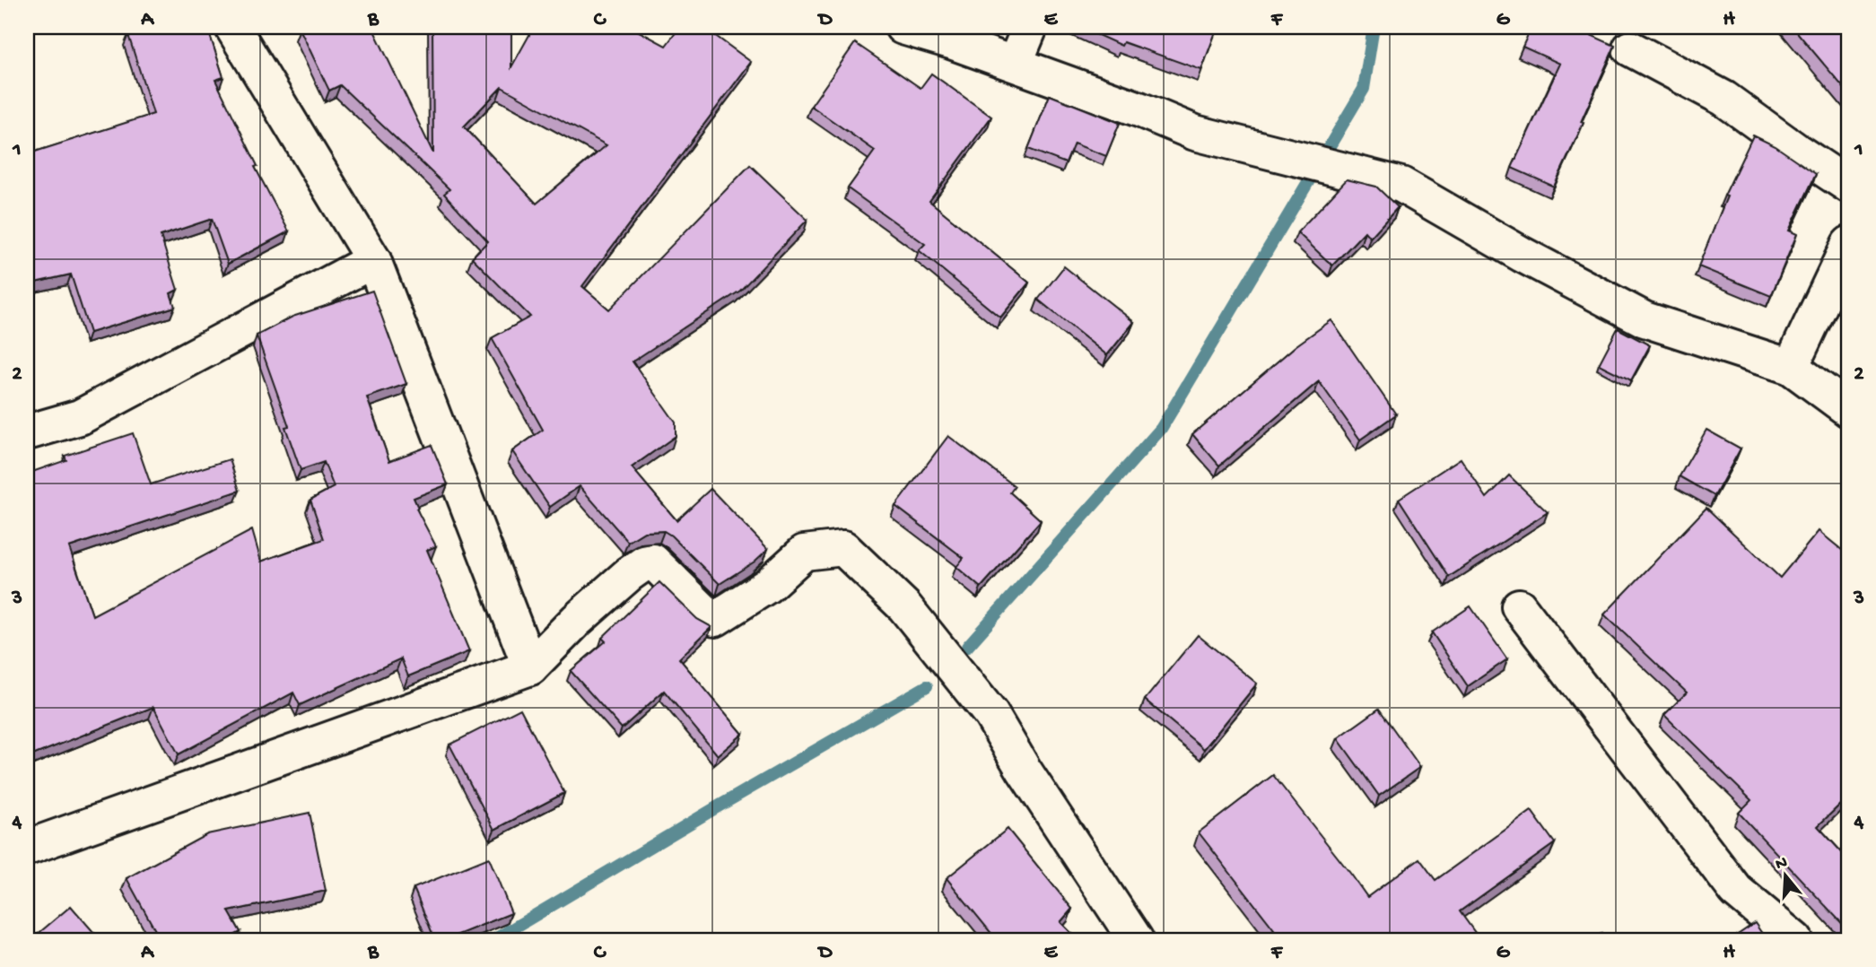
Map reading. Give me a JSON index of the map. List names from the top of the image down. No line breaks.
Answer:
{"north":"top","grid":{"columns":["A","B","C","D","E","F","G","H"],"rows":["1","2","3","4"]}}
